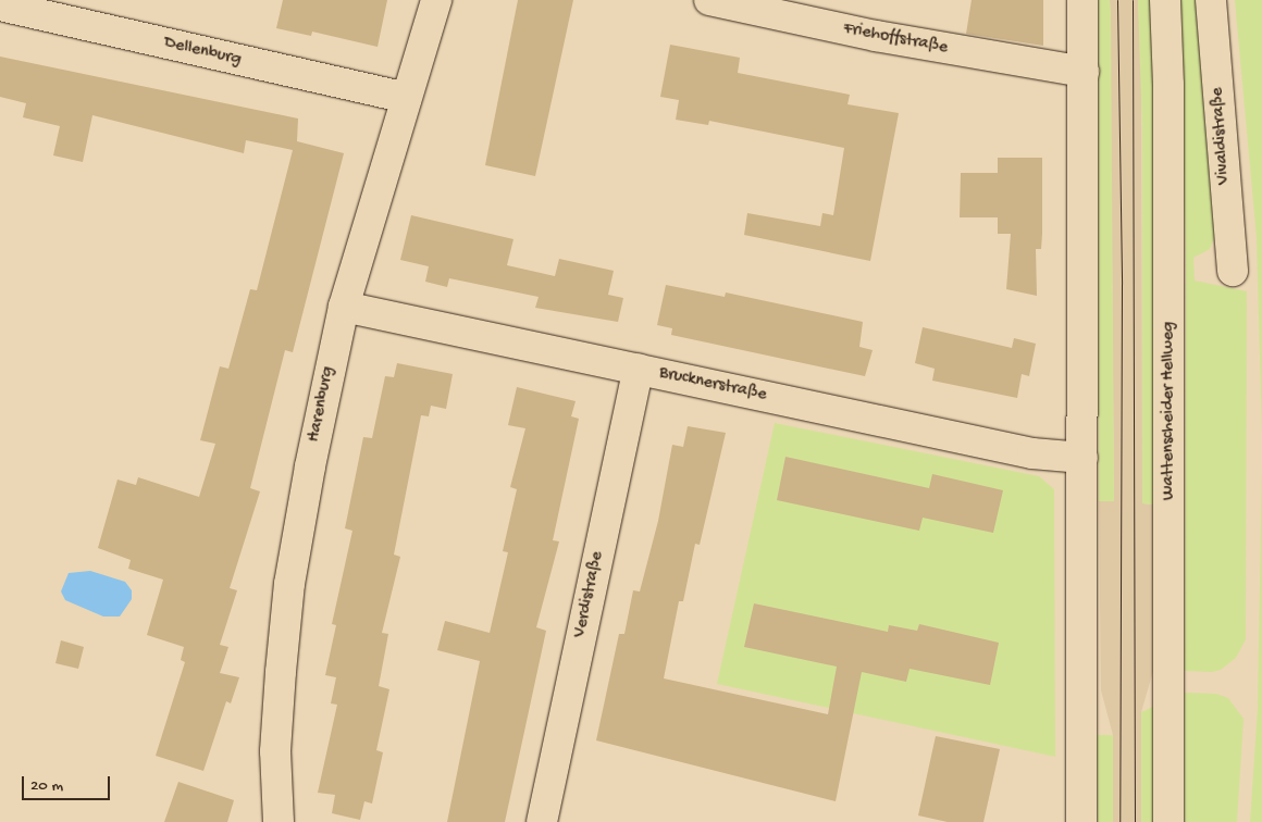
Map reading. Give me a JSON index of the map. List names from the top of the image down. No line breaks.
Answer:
{"streets":{"street":["Friehoffstraße","Dellenburg","Vivaldistraße","Brucknerstraße","Harenburg","Wattenscheider Hellweg","Verdistraße"]},"crossings":[["Dellenburg","Harenburg"],["Brucknerstraße","Harenburg"],["Brucknerstraße","Verdistraße"]],"scale_bar":"20 m"}
